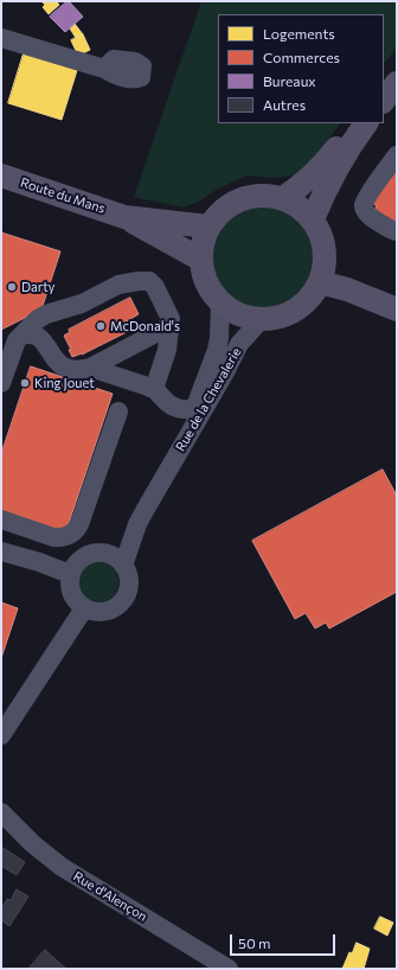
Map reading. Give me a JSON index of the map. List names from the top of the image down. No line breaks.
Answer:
{"streets":{"main road":["Route du Mans"],"street":["Rue de la Chevalerie","Rue d'Alençon"]},"crossings":[["Route du Mans","Rue de la Chevalerie"]],"places":["Darty","McDonald's","King Jouet"],"legend":["Logements","Commerces","Bureaux","Autres"],"scale_bar":"50 m"}
